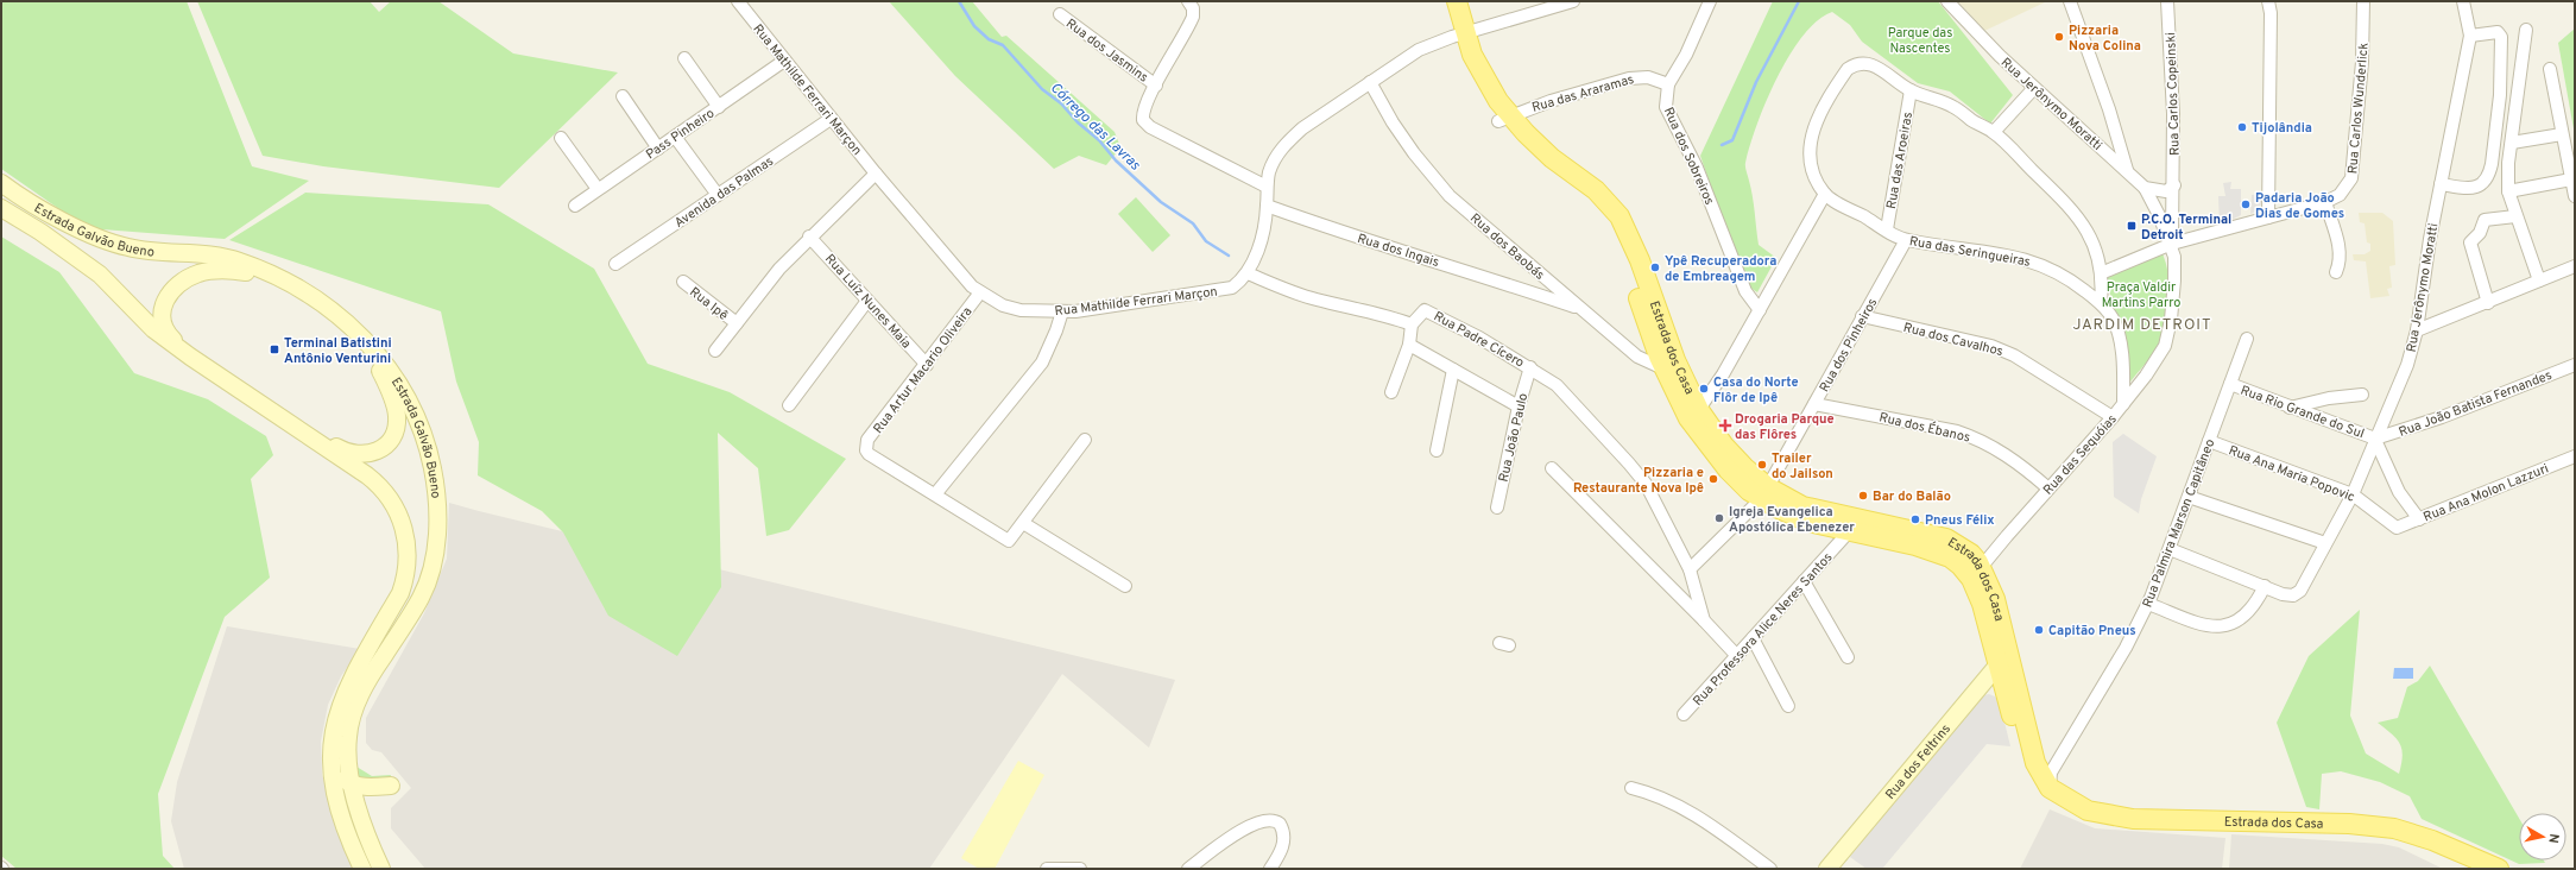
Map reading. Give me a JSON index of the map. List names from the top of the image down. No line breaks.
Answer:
{"streets":{"main road":["Estrada Galvão Bueno","Estrada dos Casa","Rua dos Feltrins"],"street":["Rua dos Jasmins","Rua Mathilde Ferrari Marçon","Rua das Araramas","Rua Carlos Copeinski","Rua Jerônymo Moratti","Rua Carlos Wunderlick","Pass Pinheiro","Rua dos Sobreiros","Rua das Aroeiras","Avenida das Palmas","Rua dos Baobás","Rua dos Ingais","Rua das Seringueiras","Rua Luíz Nunes Maia","Rua Ipê","Rua Padre Cícero","Rua dos Cavalhos","Rua dos Pinheiros","Rua Artur Macario Oliveira","Rua João Batista Fernandes","Rua Rio Grande do Sul","Rua dos Ébanos","Rua João Paulo","Rua das Sequóias","Rua Ana Maria Popovic","Rua Ana Molon Lazzuri","Rua Palmira Marson Capitâneo","Rua Professora Alice Neres Santos"]},"crossings":[["Rua Mathilde Ferrari Marçon","Pass Pinheiro"],["Rua Mathilde Ferrari Marçon","Avenida das Palmas"],["Rua Mathilde Ferrari Marçon","Rua dos Baobás"],["Rua Mathilde Ferrari Marçon","Rua dos Ingais"],["Rua Mathilde Ferrari Marçon","Estrada dos Casa"],["Rua Mathilde Ferrari Marçon","Rua Artur Macario Oliveira"],["Rua das Araramas","Rua dos Sobreiros"],["Rua das Araramas","Estrada dos Casa"],["Rua Carlos Copeinski","Rua Jerônymo Moratti"],["Rua Carlos Copeinski","Rua Carlos Wunderlick"],["Rua Jerônymo Moratti","Rua Carlos Wunderlick"],["Rua Jerônymo Moratti","Rua João Batista Fernandes"],["Rua Jerônymo Moratti","Rua Rio Grande do Sul"],["Rua Jerônymo Moratti","Rua Ana Maria Popovic"],["Rua das Aroeiras","Rua das Seringueiras"],["Rua dos Baobás","Rua dos Ingais"],["Rua dos Baobás","Estrada dos Casa"],["Rua das Seringueiras","Rua dos Pinheiros"],["Rua das Seringueiras","Rua das Sequóias"],["Rua Luíz Nunes Maia","Rua Artur Macario Oliveira"],["Rua Padre Cícero","Rua dos Pinheiros"],["Rua Padre Cícero","Rua João Paulo"],["Rua dos Cavalhos","Rua dos Pinheiros"],["Rua dos Cavalhos","Rua das Sequóias"],["Rua dos Pinheiros","Estrada dos Casa"],["Rua dos Pinheiros","Rua dos Ébanos"],["Estrada dos Casa","Rua das Sequóias"],["Estrada dos Casa","Rua Palmira Marson Capitâneo"],["Estrada dos Casa","Rua Professora Alice Neres Santos"],["Estrada dos Casa","Rua dos Feltrins"],["Rua João Batista Fernandes","Rua Rio Grande do Sul"],["Rua Rio Grande do Sul","Rua Palmira Marson Capitâneo"],["Rua dos Ébanos","Rua das Sequóias"],["Rua Ana Maria Popovic","Rua Ana Molon Lazzuri"],["Rua Ana Maria Popovic","Rua Palmira Marson Capitâneo"]],"districts":["JARDIM DETROIT"],"water":["Córrego das Lavras"],"parks":["Parque das Nascentes","Praça Valdir Martins Parro"],"places":{"other":["Pizzaria Nova Colina","Tijolândia","Padaria João Dias de Gomes","Ypê Recuperadora de Embreagem","Casa do Norte Flôr de Ipê","Trailer do Jailson","Pizzaria e Restaurante Nova Ipê","Bar do Balão","Igreja Evangelica Apostólica Ebenezer","Pneus Félix","Capitão Pneus"],"transit":["P.C.O. Terminal Detroit","Terminal Batistini Antônio Venturini"],"health":["Drogaria Parque das Flôres"]},"north":"right"}
